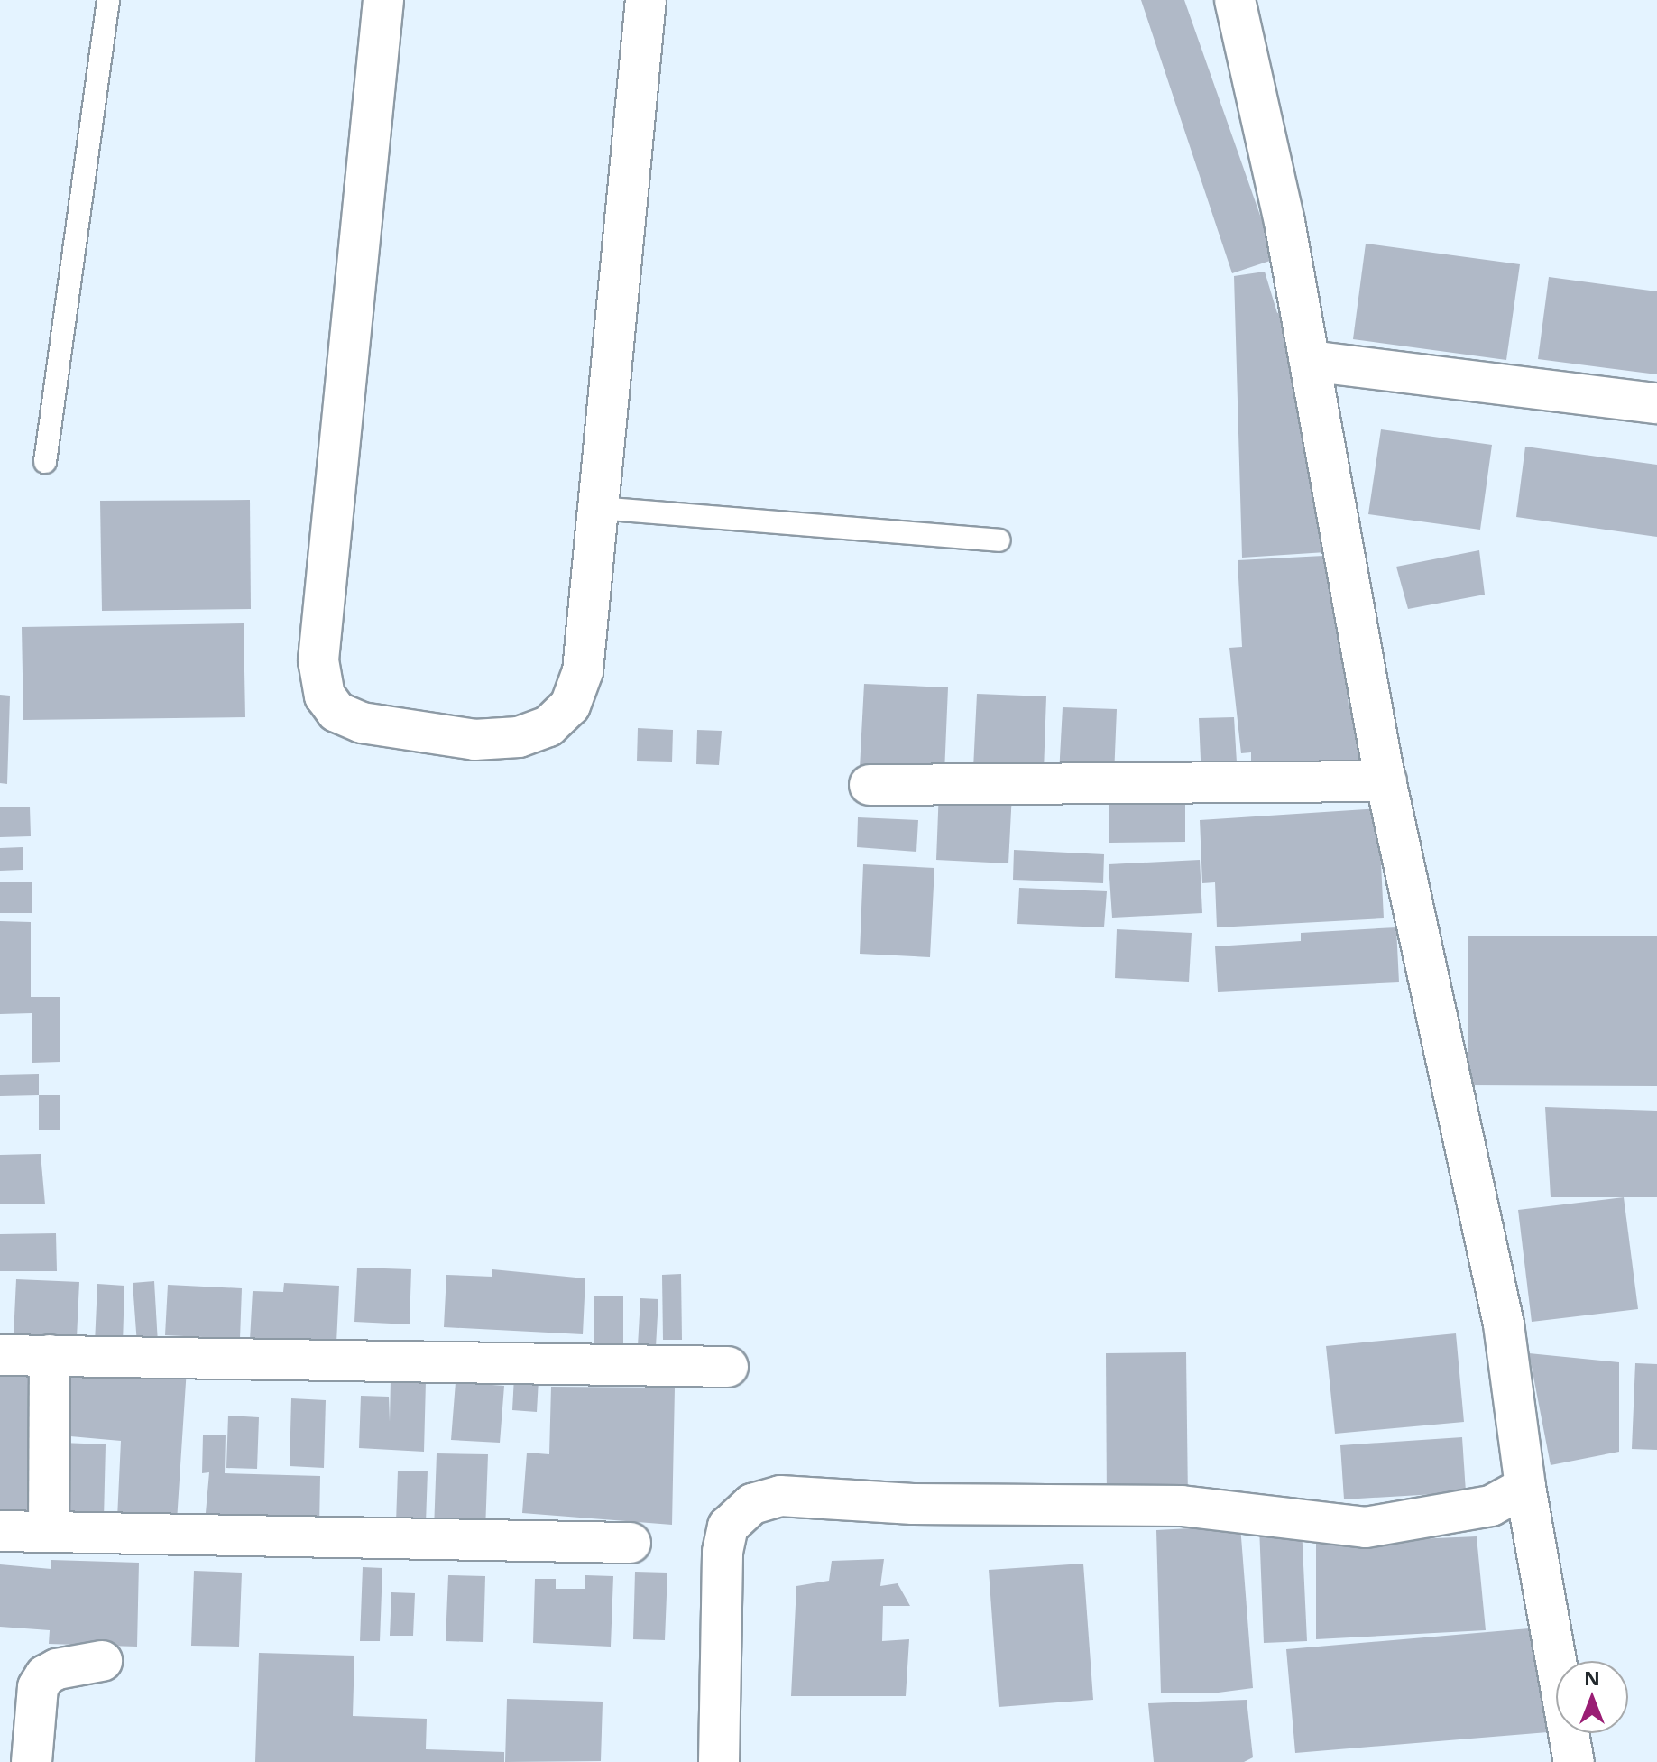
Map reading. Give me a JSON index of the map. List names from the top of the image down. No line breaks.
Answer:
{"north":"top"}
